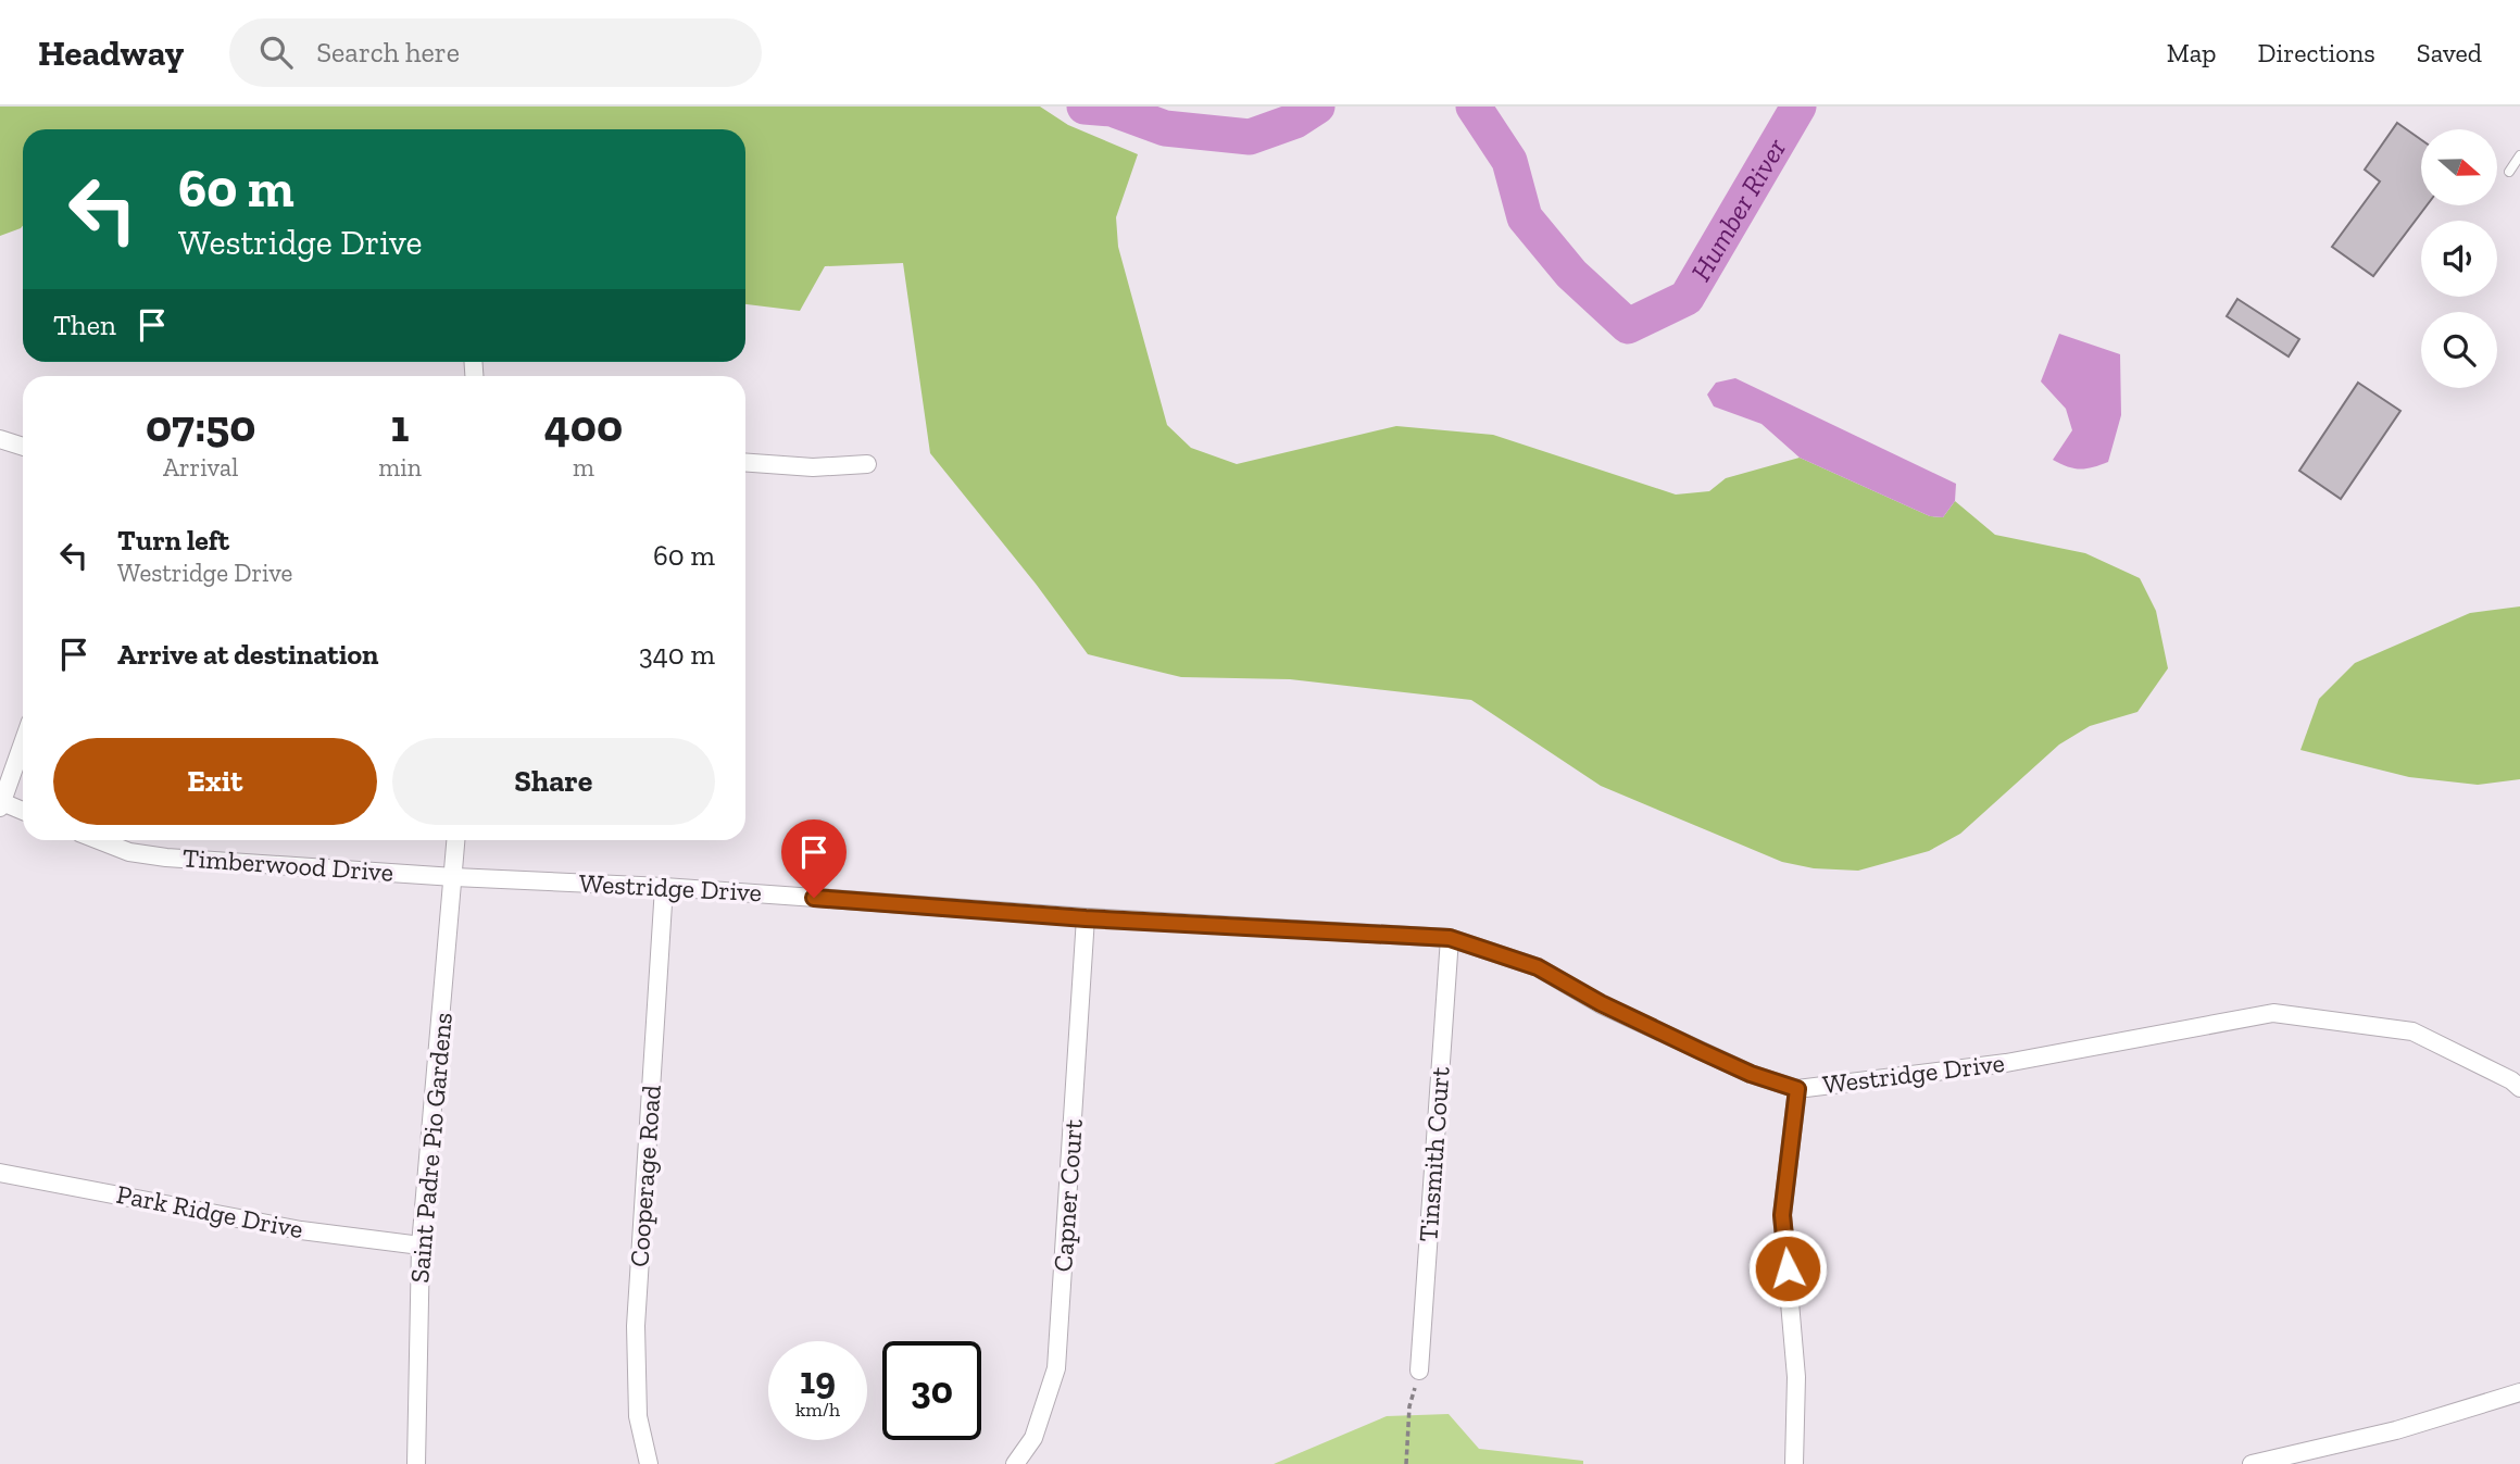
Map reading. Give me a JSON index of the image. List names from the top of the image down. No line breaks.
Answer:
{"streets":{"street":["Timberwood Drive","Westridge Drive","Saint Padre Pio Gardens","Tinsmith Court","Cooperage Road","Capner Court","Park Ridge Drive"]},"crossings":[["Timberwood Drive","Westridge Drive"],["Timberwood Drive","Saint Padre Pio Gardens"],["Westridge Drive","Saint Padre Pio Gardens"],["Westridge Drive","Tinsmith Court"],["Westridge Drive","Cooperage Road"],["Westridge Drive","Capner Court"],["Saint Padre Pio Gardens","Park Ridge Drive"]],"water":["Humber River"],"north":"right","page":{"header":"Headway","search":"Search here","nav":["Map","Directions","Saved"],"turn":["60 m","Westridge Drive"],"then":"Then","eta":["07:50","Arrival","1","min","400","m"],"list":[{"name":"Turn left","note":"Westridge Drive","value":"60 m"},{"name":"Arrive at destination","value":"340 m"}],"buttons":["Exit","Share"],"speed":"19 km/h","limit":"30"}}
